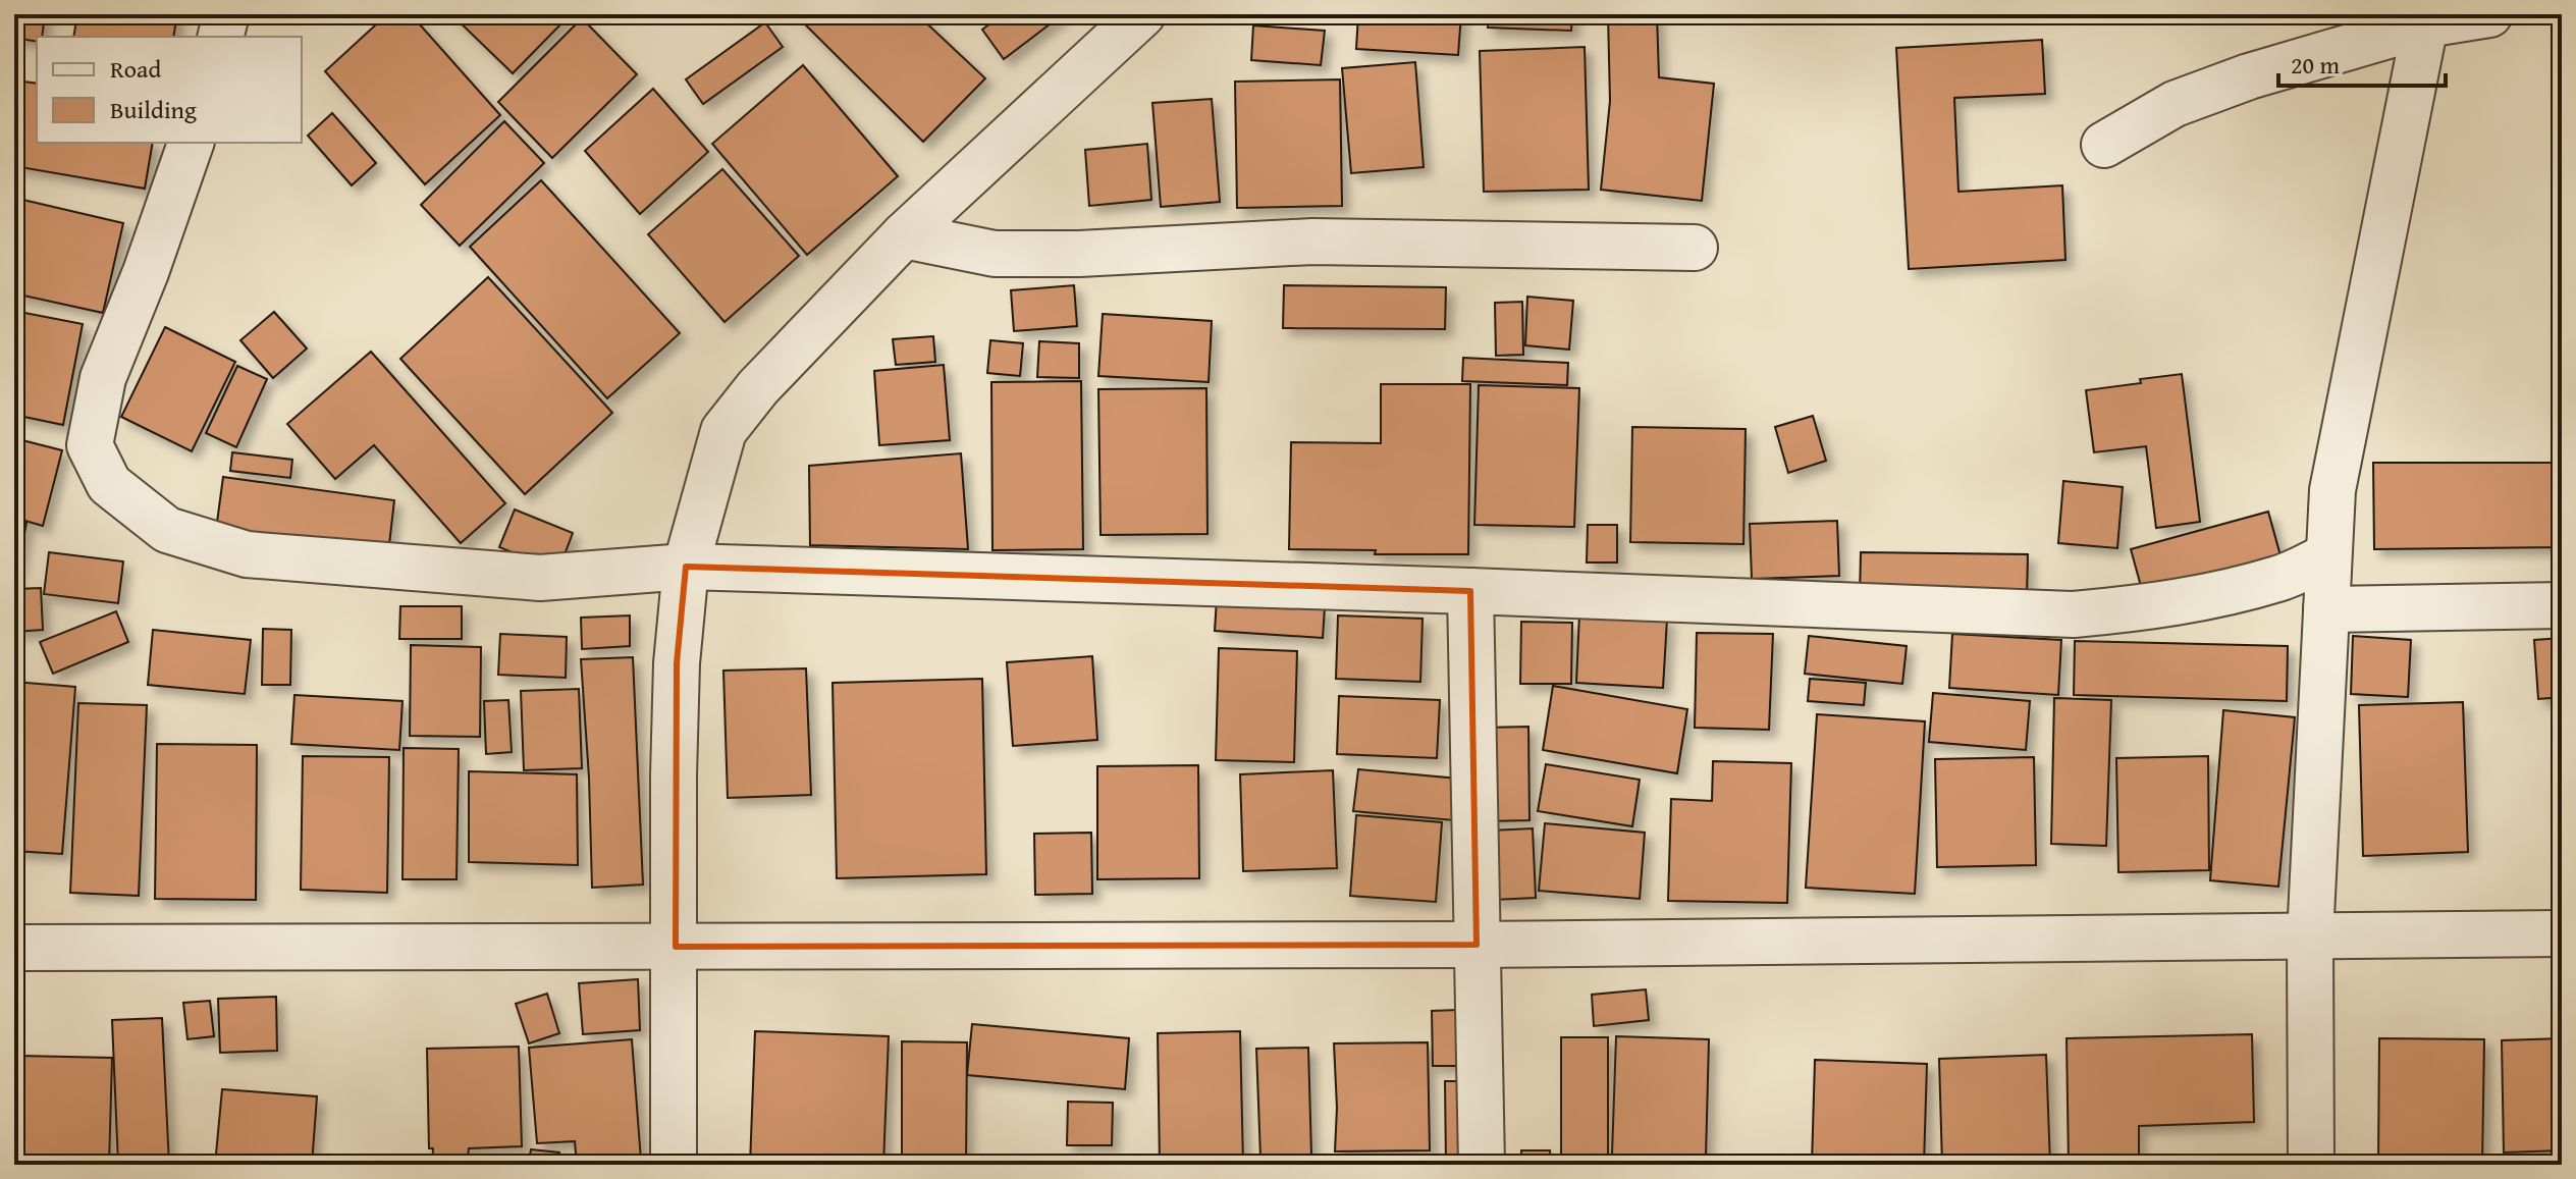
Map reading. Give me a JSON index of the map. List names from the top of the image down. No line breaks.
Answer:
{"legend":["Road","Building"],"scale_bar":"20 m"}
